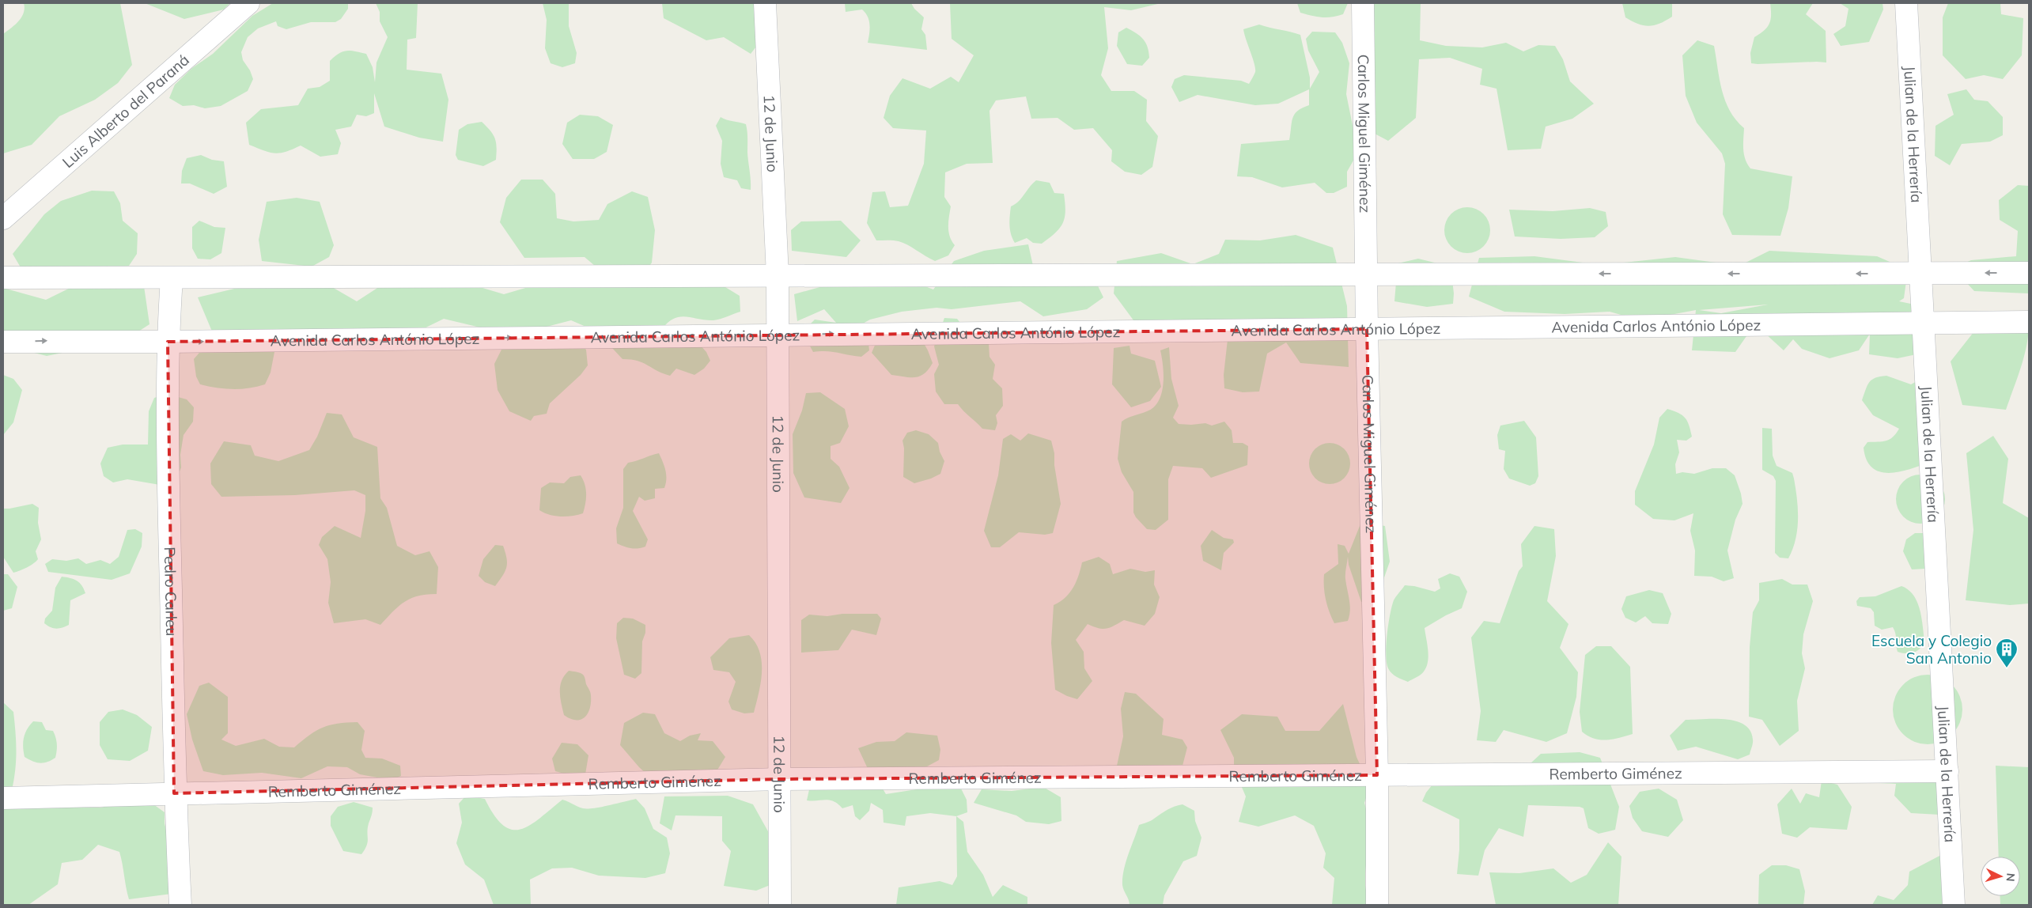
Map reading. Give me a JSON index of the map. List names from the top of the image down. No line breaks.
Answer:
{"streets":{"street":["Luis Alberto del Paraná","12 de Junio","Carlos Miguel Giménez","Julian de la Herrería","Avenida Carlos António López","Pedro Carleu","Remberto Giménez"]},"crossings":[["12 de Junio","Avenida Carlos António López"],["12 de Junio","Remberto Giménez"],["Carlos Miguel Giménez","Avenida Carlos António López"],["Carlos Miguel Giménez","Remberto Giménez"],["Julian de la Herrería","Avenida Carlos António López"],["Julian de la Herrería","Remberto Giménez"],["Avenida Carlos António López","Pedro Carleu"],["Pedro Carleu","Remberto Giménez"]],"places":{"building":["Escuela y Colegio San Antonio"]},"north":"right"}
